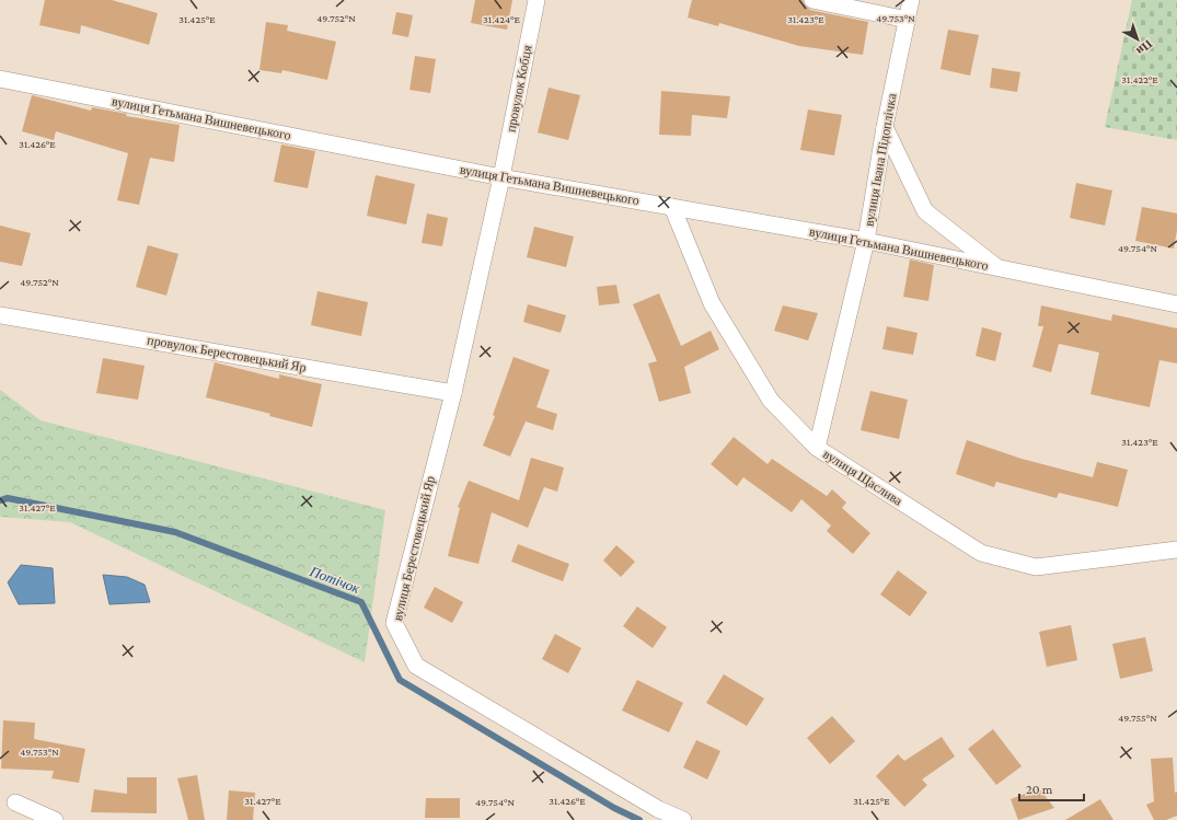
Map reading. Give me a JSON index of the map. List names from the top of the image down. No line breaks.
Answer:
{"streets":{"street":["провулок Кобця","вулиця Гетьмана Вишневецького","вулиця Івана Підоплічка","провулок Берестовецький Яр","вулиця Щаслива","вулиця Берестовецький Яр"]},"crossings":[["провулок Кобця","вулиця Гетьмана Вишневецького"],["провулок Кобця","вулиця Берестовецький Яр"],["вулиця Гетьмана Вишневецького","вулиця Івана Підоплічка"],["вулиця Гетьмана Вишневецького","вулиця Щаслива"],["вулиця Гетьмана Вишневецького","вулиця Берестовецький Яр"],["вулиця Івана Підоплічка","вулиця Щаслива"],["провулок Берестовецький Яр","вулиця Берестовецький Яр"]],"water":["Потічок"],"scale_bar":"20 m","north":"bottom right","coordinates":["49.752°N","49.753°N","31.425°E","31.424°E","31.423°E","31.422°E","31.426°E","49.754°N","31.427°E","49.755°N"]}
